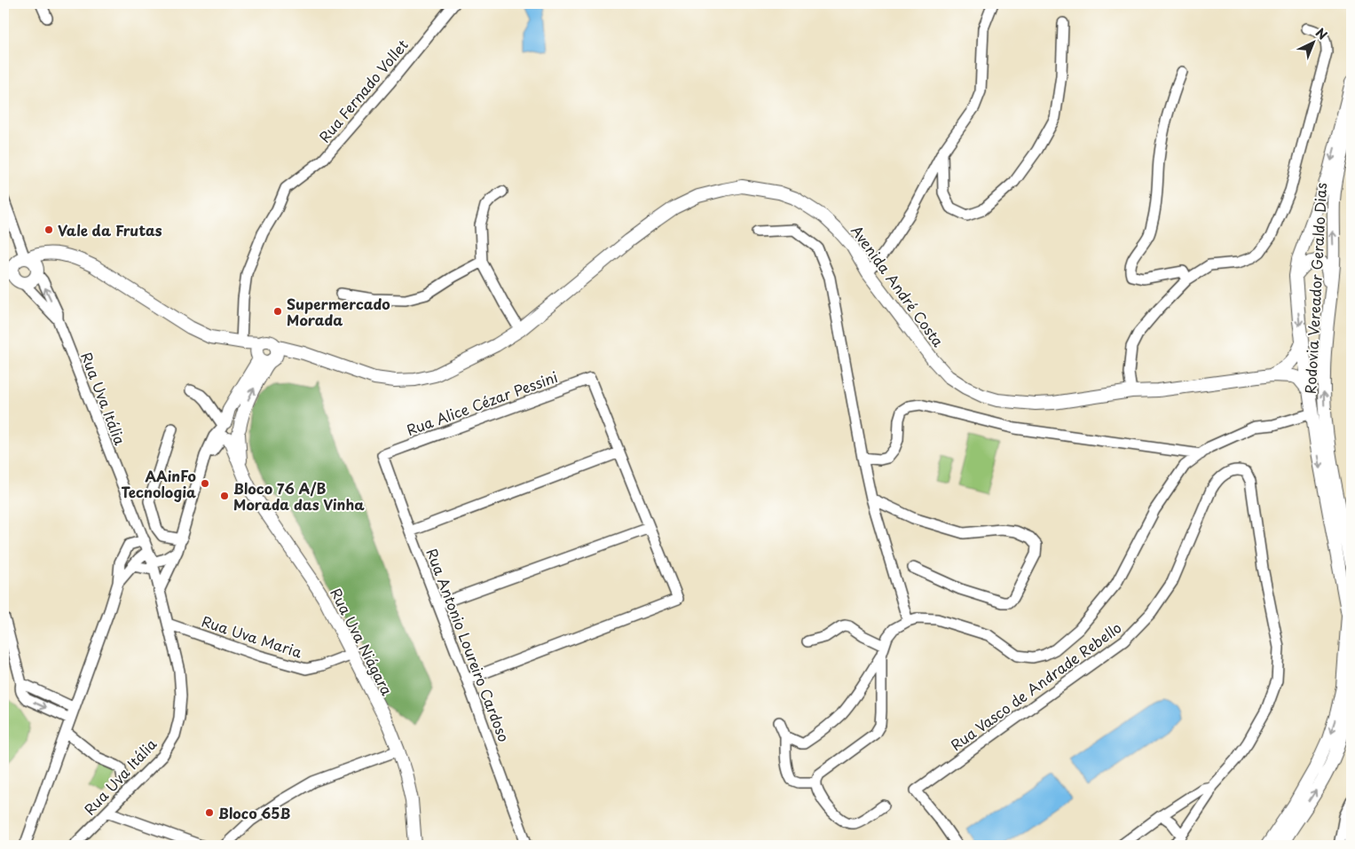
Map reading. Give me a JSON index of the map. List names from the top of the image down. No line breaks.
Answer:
{"streets":{"main road":["Avenida André Costa","Rodovia Vereador Geraldo Dias","Rua Uva Niágara"],"street":["Rua Fernado Vollet","Rua Uva Itália","Rua Alice Cézar Pessini","Rua Uva Maria","Rua Antonio Loureiro Cardoso","Rua Vasco de Andrade Rebello"]},"crossings":[["Avenida André Costa","Rodovia Vereador Geraldo Dias"],["Avenida André Costa","Rua Uva Niágara"],["Rua Uva Itália","Rua Uva Maria"],["Rua Alice Cézar Pessini","Rua Antonio Loureiro Cardoso"],["Rua Uva Maria","Rua Uva Niágara"]],"places":["Vale da Frutas","Supermercado Morada","AAinFo Tecnologia","Bloco 76 A/B Morada das Vinha","Bloco 65B"],"north":"top right"}
